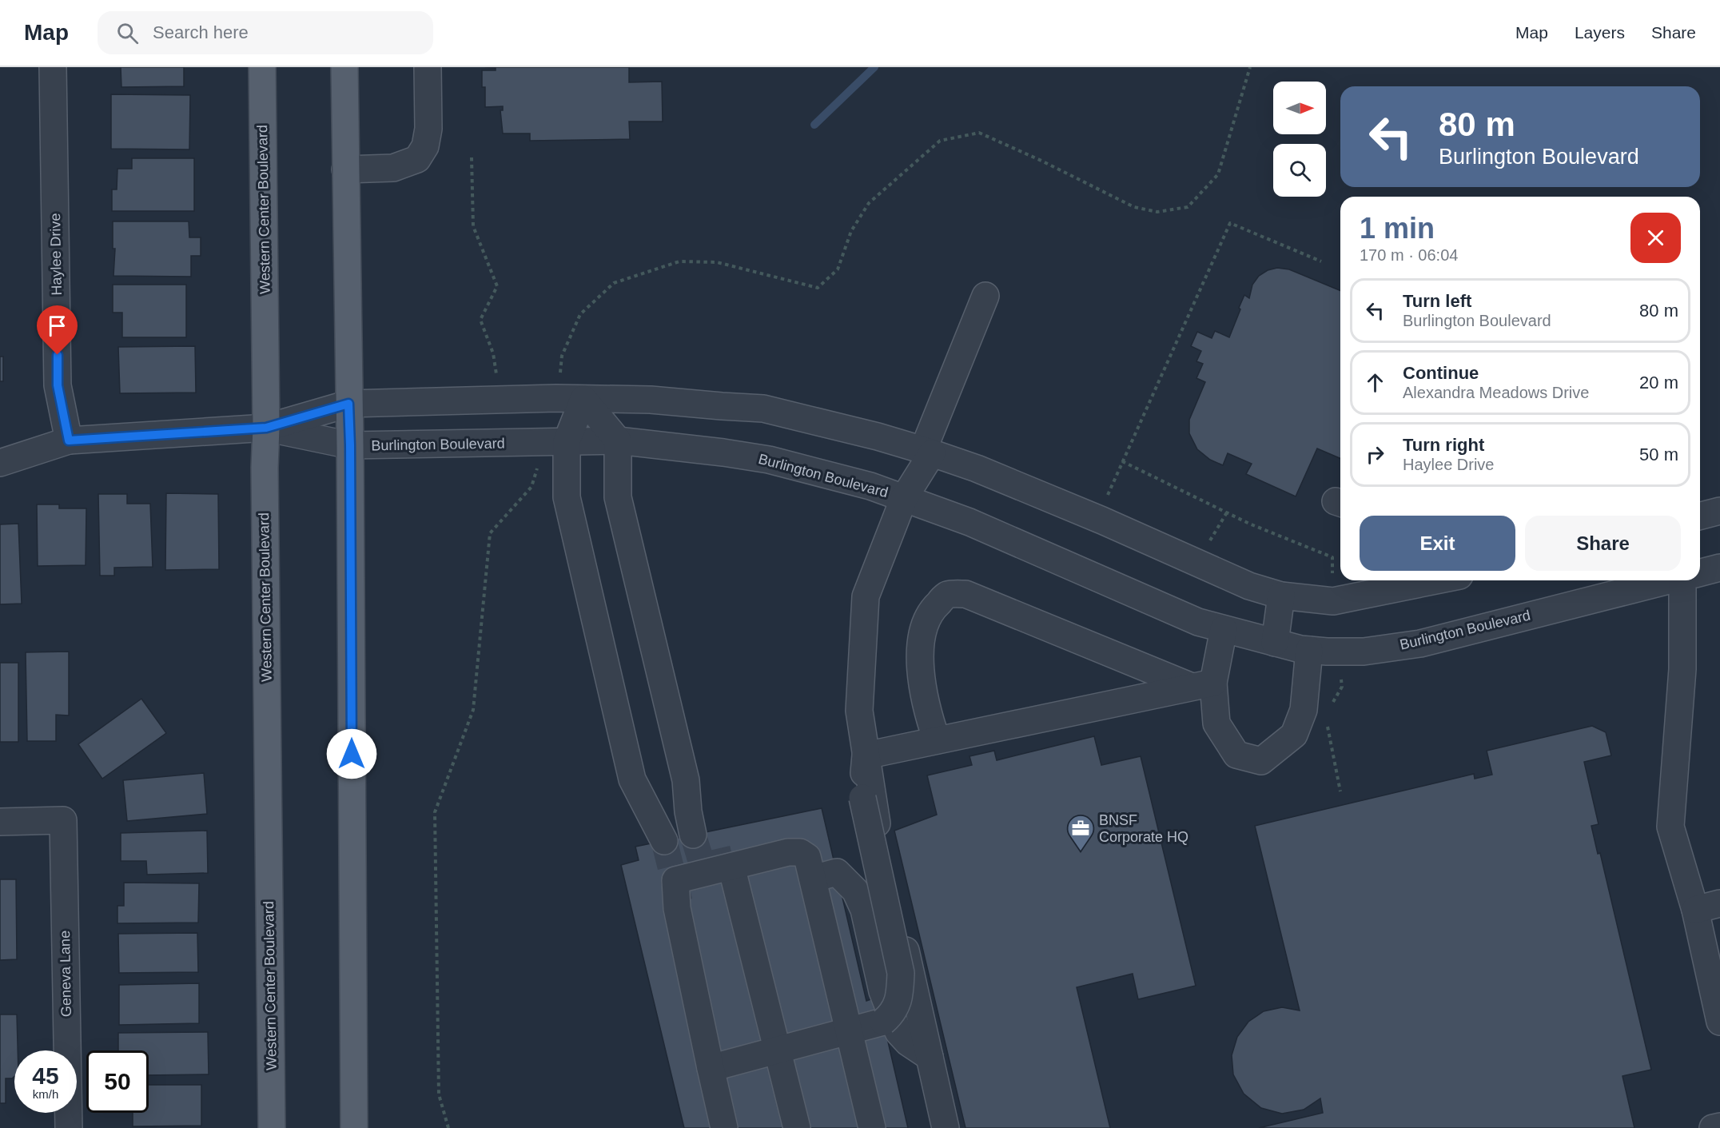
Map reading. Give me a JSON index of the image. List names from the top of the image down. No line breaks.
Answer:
{"streets":{"main road":["Western Center Boulevard"],"street":["Haylee Drive","Burlington Boulevard","Geneva Lane"]},"crossings":[["Western Center Boulevard","Burlington Boulevard"]],"places":{"office":["BNSF Corporate HQ"]},"north":"right","page":{"header":"Map","search":"Search here","nav":["Map","Layers","Share"],"turn":["80 m","Burlington Boulevard"],"heading":["1 min","170 m · 06:04"],"list":[{"name":"Turn left","note":"Burlington Boulevard","value":"80 m"},{"name":"Continue","note":"Alexandra Meadows Drive","value":"20 m"},{"name":"Turn right","note":"Haylee Drive","value":"50 m"}],"buttons":["Exit","Share"],"speed":"45 km/h","limit":"50"}}
